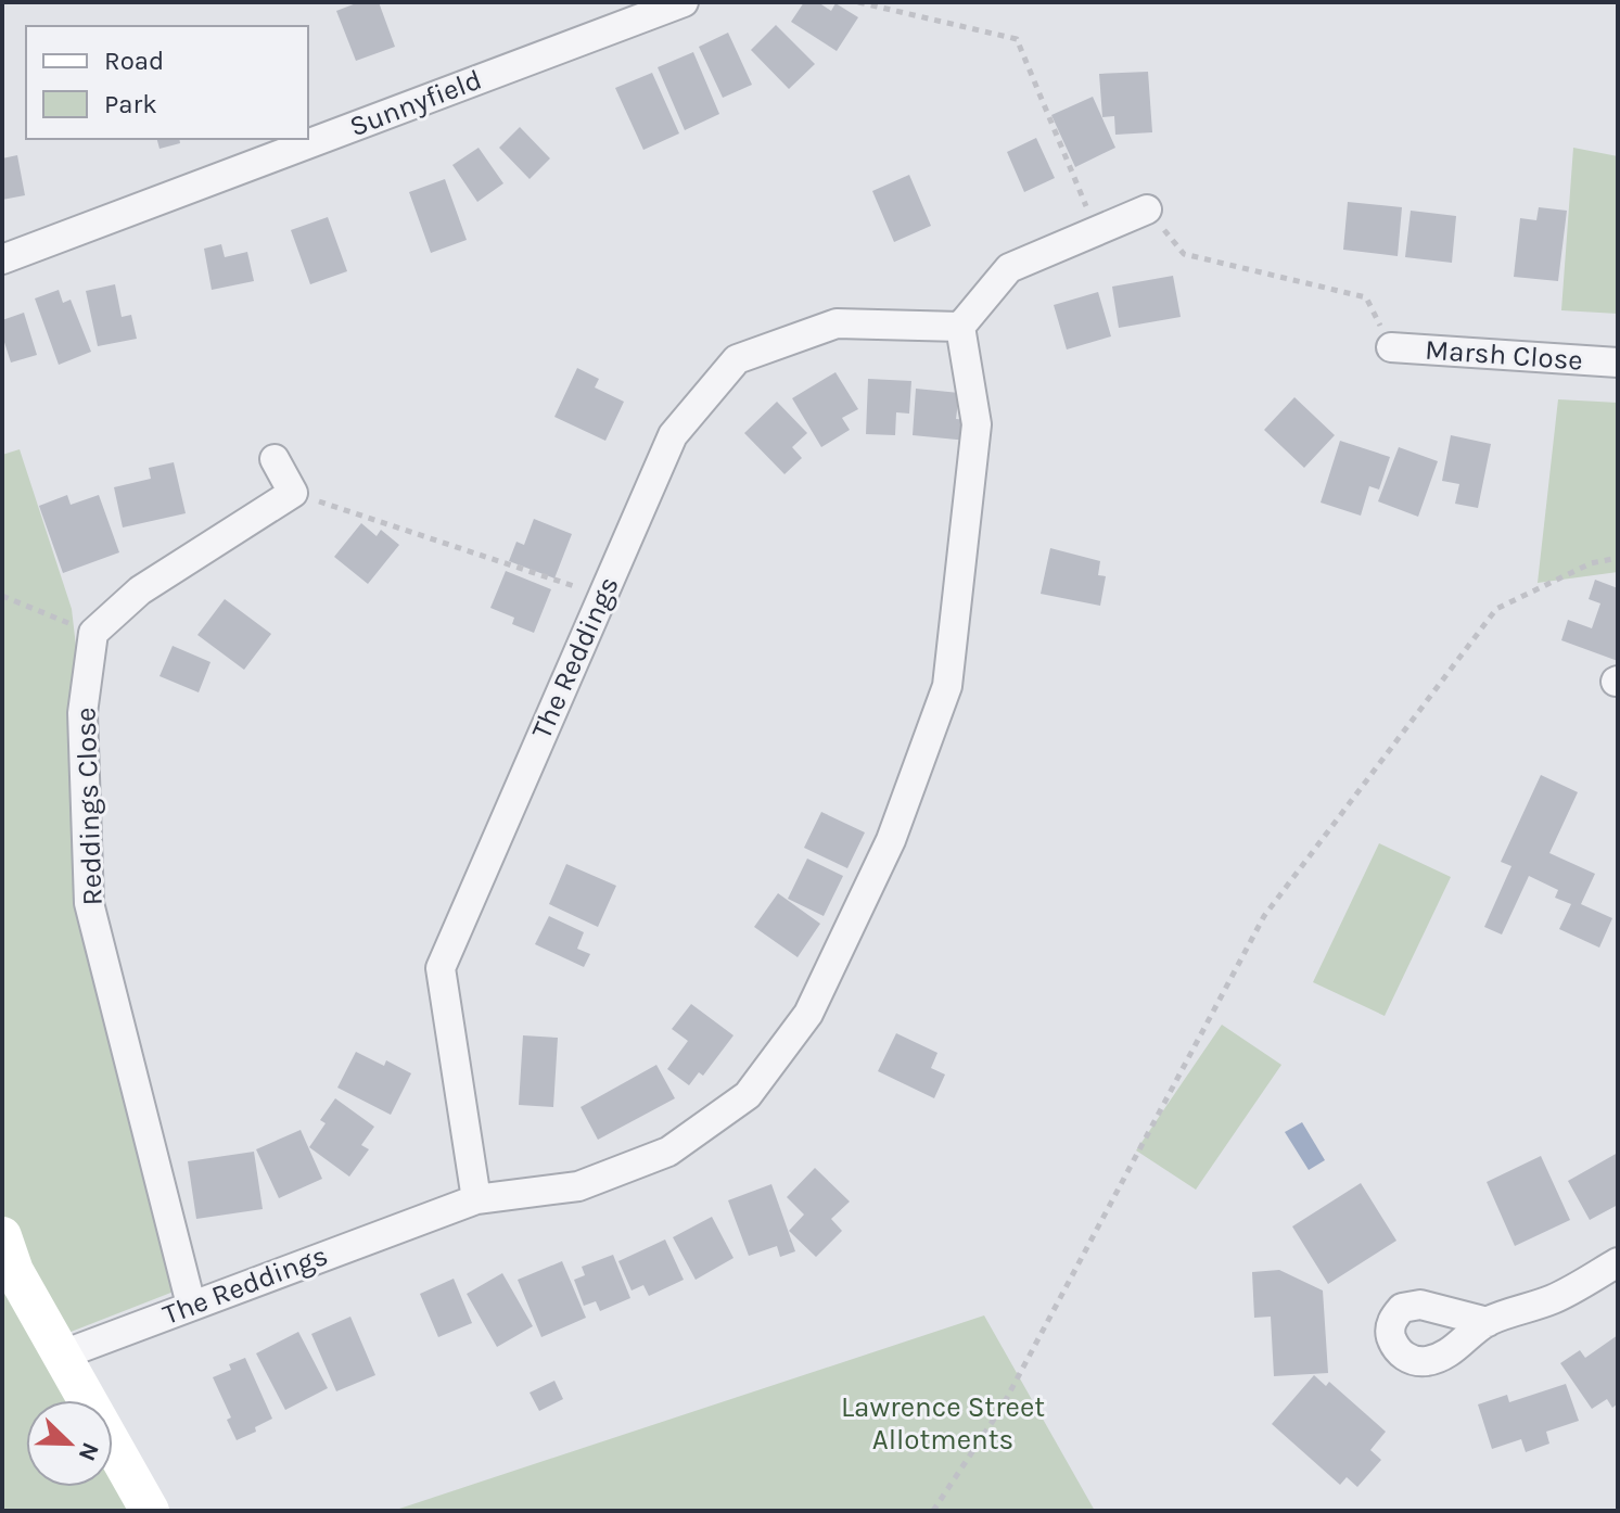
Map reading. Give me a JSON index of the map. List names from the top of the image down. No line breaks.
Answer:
{"streets":{"street":["Sunnyfield","Marsh Close","The Reddings","Reddings Close"]},"crossings":[["The Reddings","Reddings Close"]],"parks":["Lawrence Street Allotments"],"legend":["Road","Park"],"north":"bottom right"}
